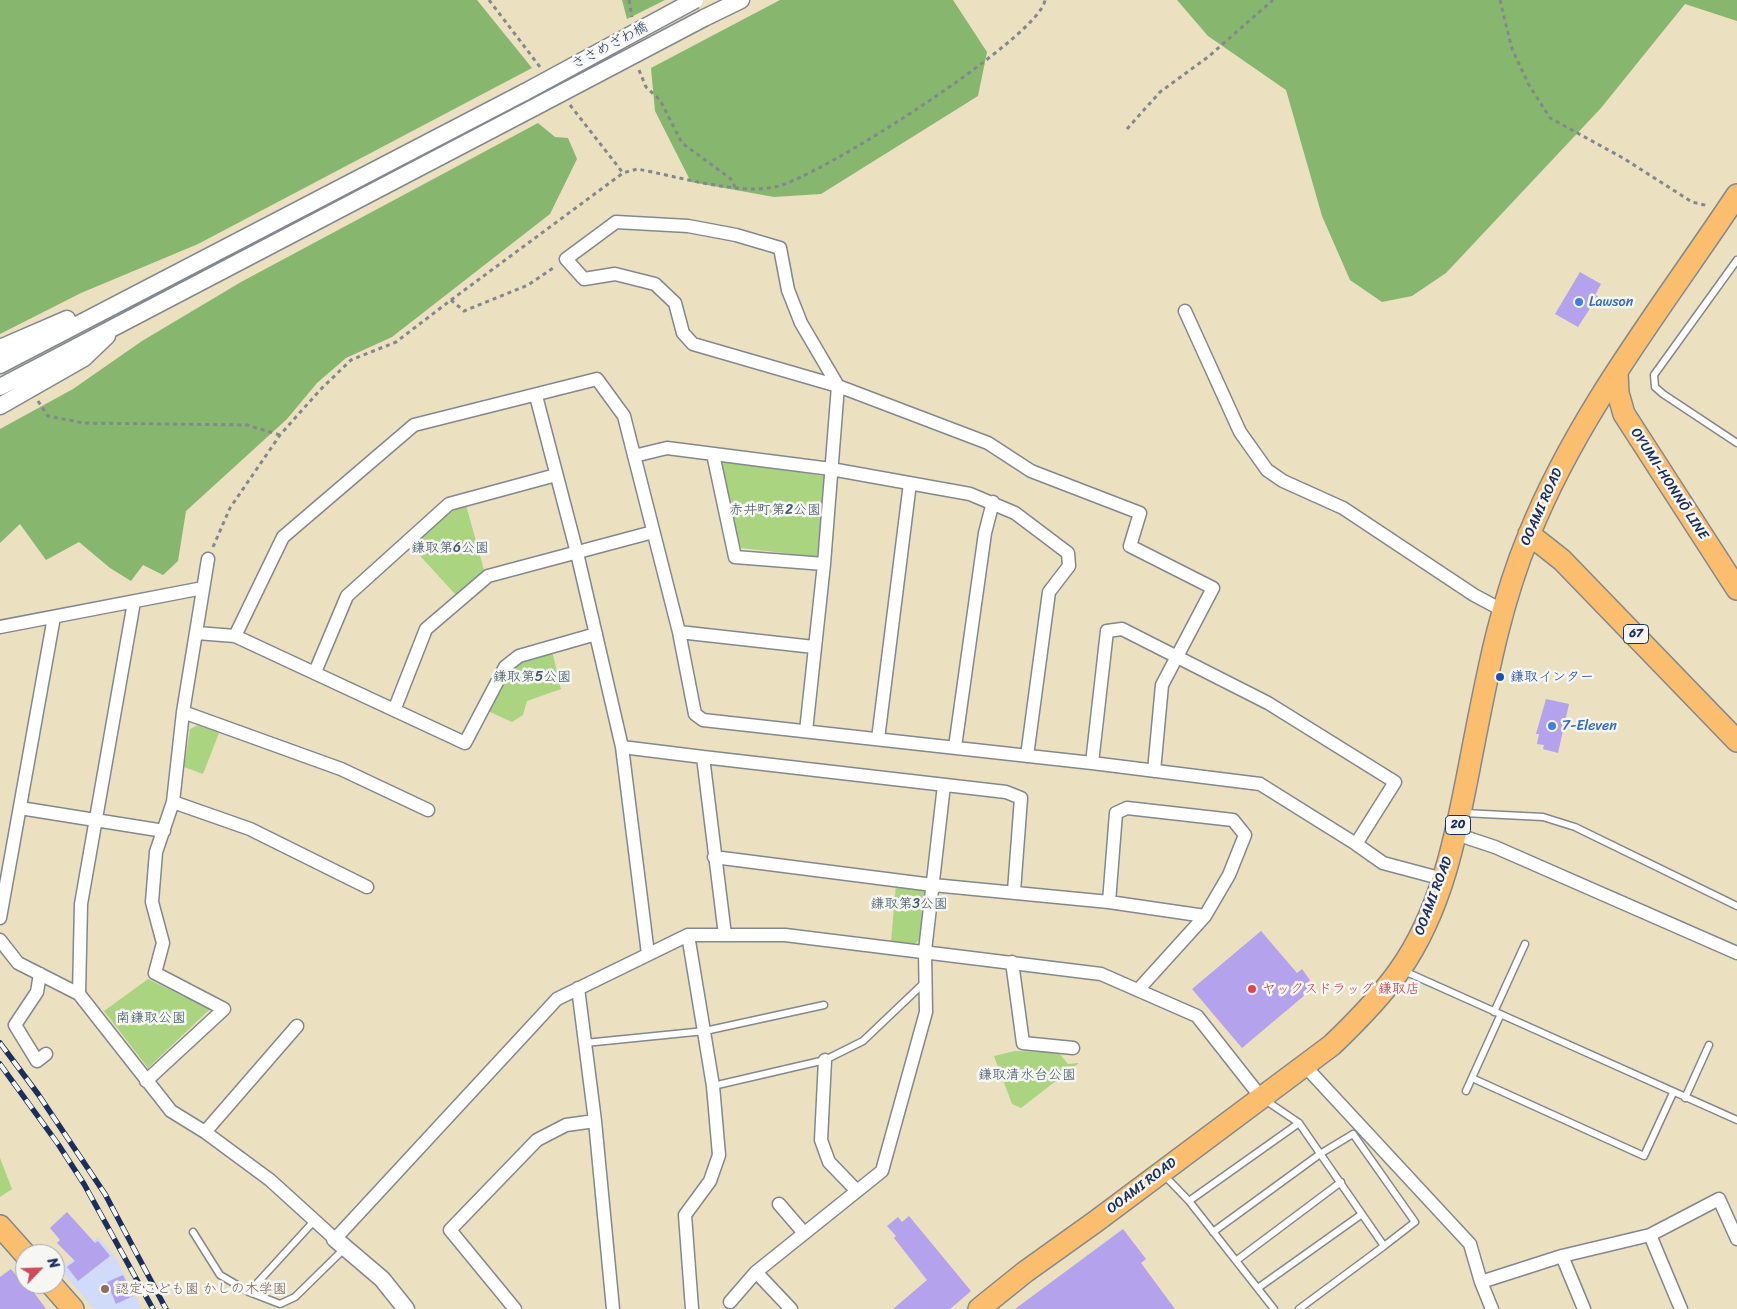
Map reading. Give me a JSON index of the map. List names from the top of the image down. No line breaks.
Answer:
{"streets":{"main road":["OYUMI-HONNŌ LINE","OOAMI ROAD","67","20"],"street":["ささめざわ橋"]},"crossings":[["OYUMI-HONNŌ LINE","OOAMI ROAD"],["OOAMI ROAD","67"]],"parks":["赤井町第2公園","鎌取第6公園","鎌取第5公園","鎌取第3公園","南鎌取公園","鎌取清水台公園"],"places":["Lawson","鎌取インター","7-Eleven","ヤックスドラッグ 鎌取店","認定こども園 かしの木学園"],"north":"top right"}
